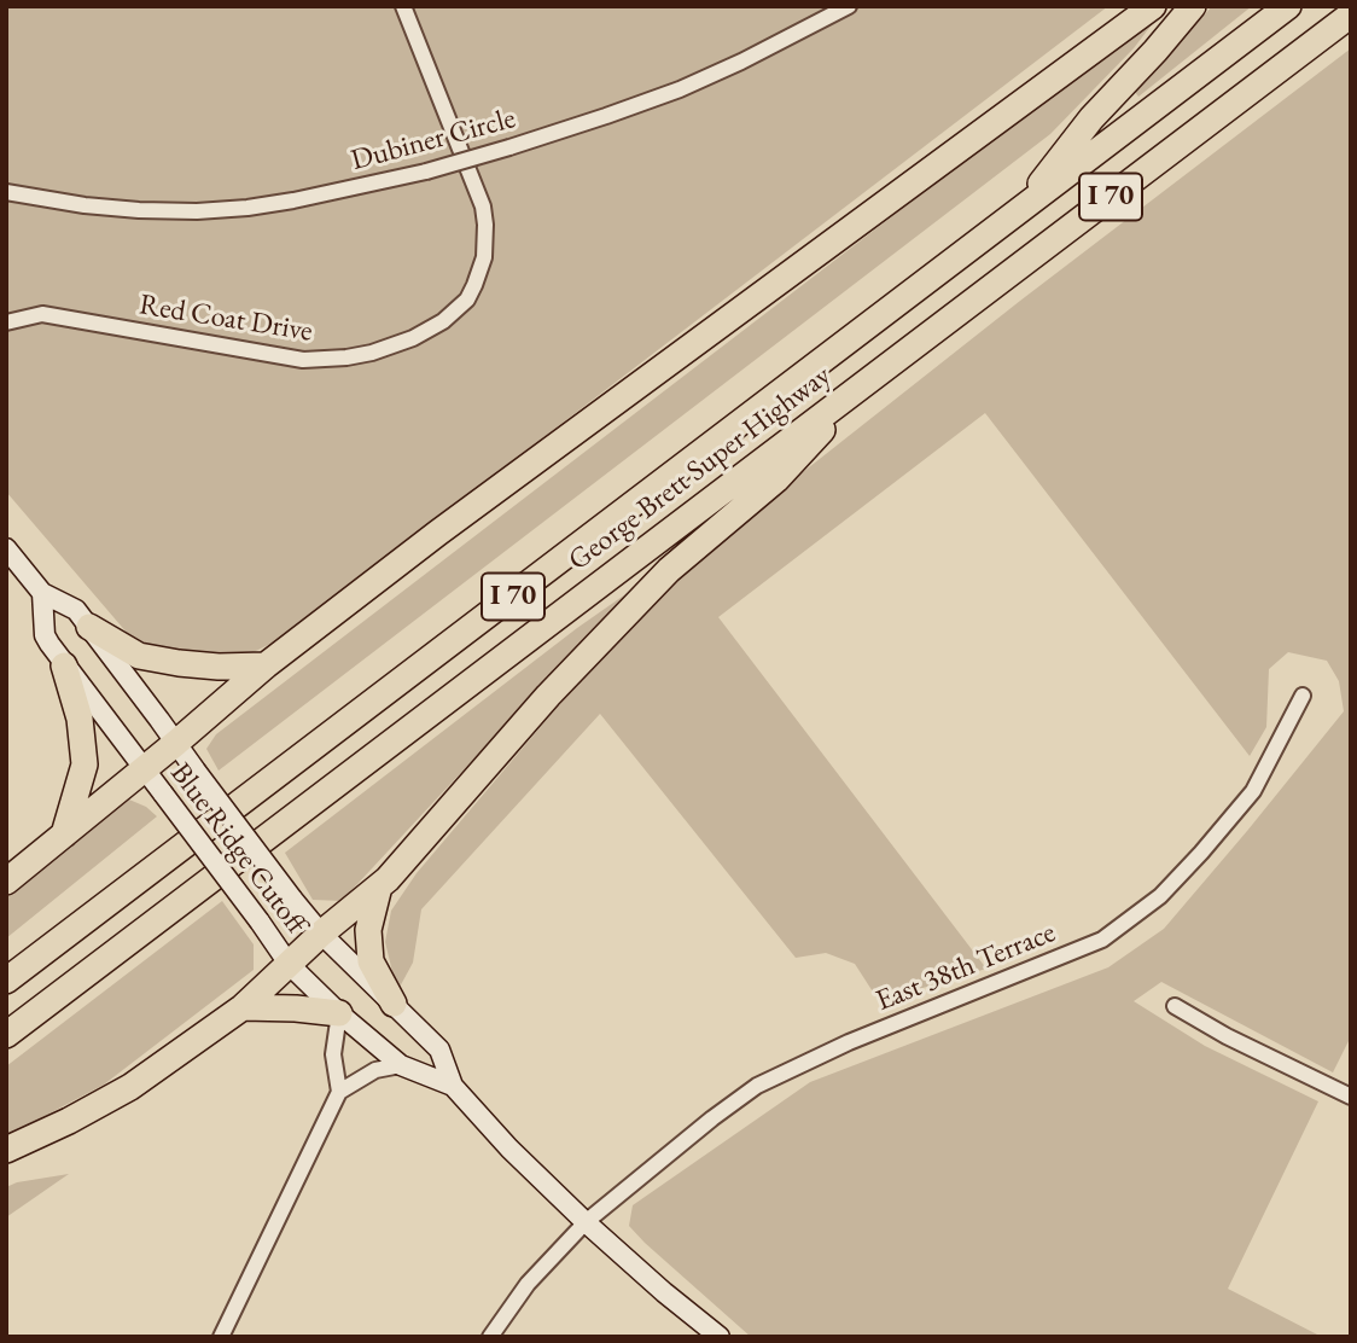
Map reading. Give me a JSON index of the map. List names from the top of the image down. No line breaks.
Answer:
{"streets":{"highway":["I 70","George Brett Super Highway"],"main road":["Blue Ridge Cutoff"],"street":["Dubiner Circle","Red Coat Drive","East 38th Terrace"]},"crossings":[["Blue Ridge Cutoff","East 38th Terrace"]]}
